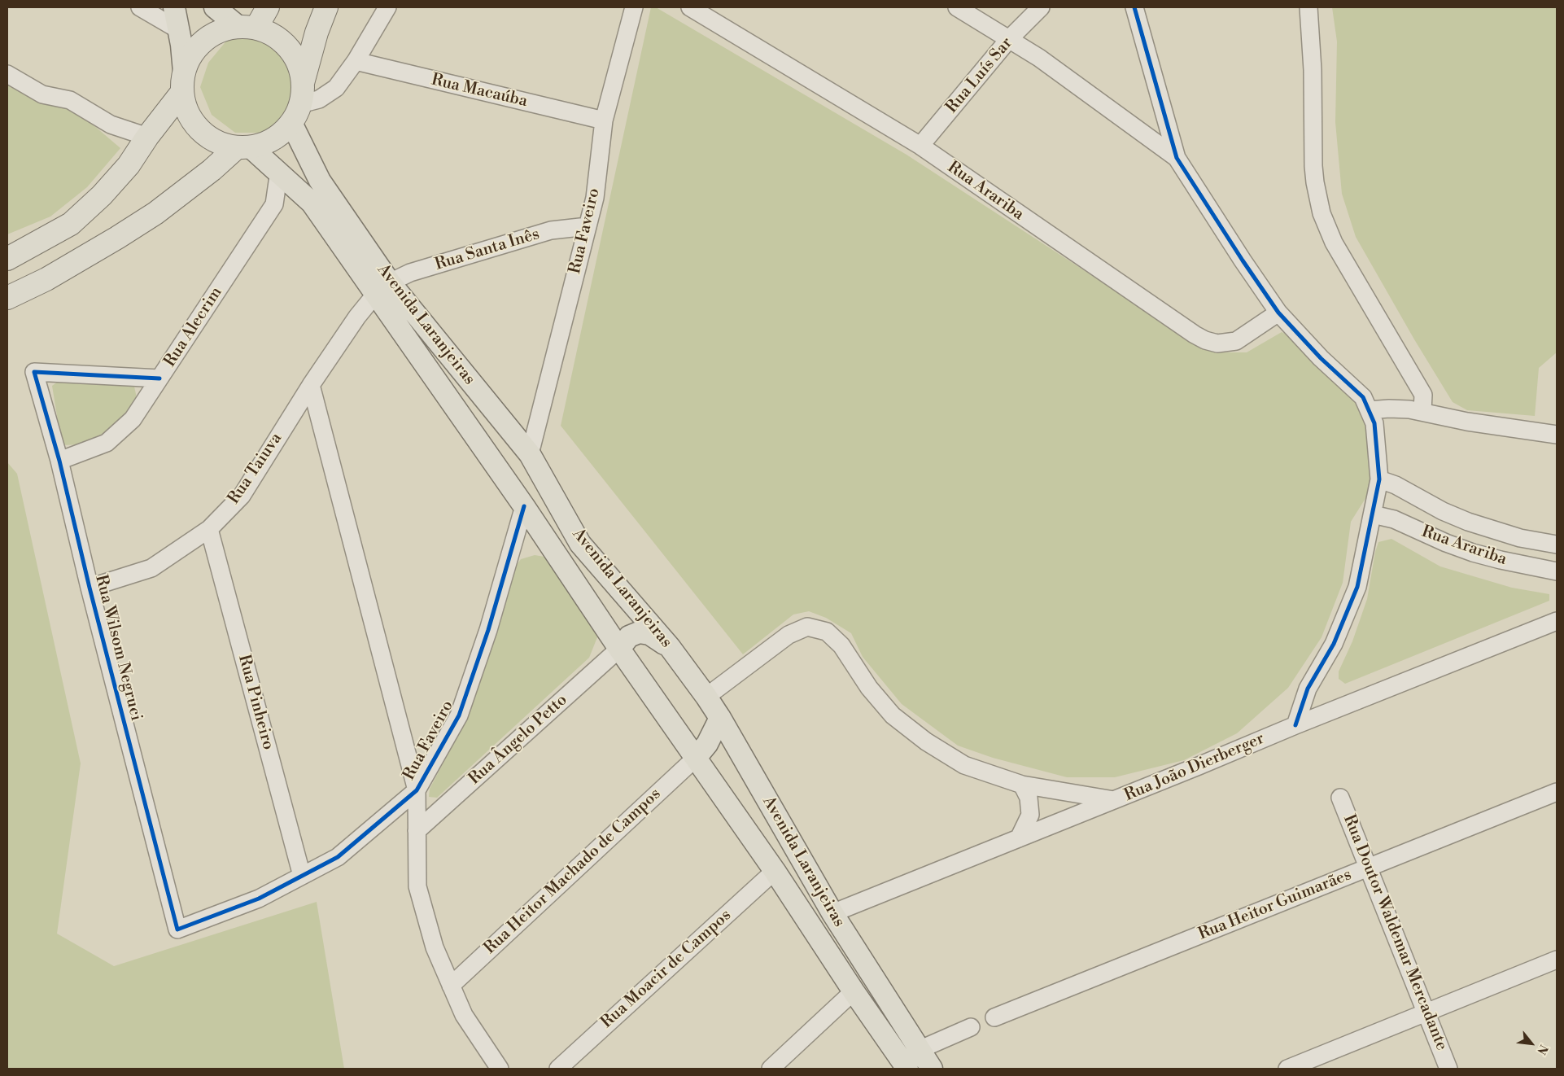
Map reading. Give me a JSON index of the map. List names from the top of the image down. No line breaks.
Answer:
{"streets":{"main road":["Avenida Laranjeiras"],"street":["Rua Luís Sar","Rua Macaúba","Rua Arariba","Rua Faveiro","Rua Santa Inês","Rua Alecrim","Rua Taiuva","Rua Wilsom Negruci","Rua Pinheiro","Rua Ângelo Petto","Rua João Dierberger","Rua Heitor Machado de Campos","Rua Heitor Guimarães","Rua Doutor Waldemar Mercadante","Rua Moacir de Campos"]},"crossings":[["Rua Luís Sar","Rua Arariba"],["Rua Macaúba","Rua Faveiro"],["Rua Faveiro","Rua Santa Inês"],["Rua Faveiro","Avenida Laranjeiras"],["Rua Faveiro","Rua Wilsom Negruci"],["Rua Faveiro","Rua Pinheiro"],["Rua Santa Inês","Avenida Laranjeiras"],["Rua Santa Inês","Rua Taiuva"],["Avenida Laranjeiras","Rua Alecrim"],["Avenida Laranjeiras","Rua Taiuva"],["Avenida Laranjeiras","Rua Ângelo Petto"],["Avenida Laranjeiras","Rua João Dierberger"],["Avenida Laranjeiras","Rua Heitor Machado de Campos"],["Avenida Laranjeiras","Rua Moacir de Campos"],["Rua Alecrim","Rua Wilsom Negruci"],["Rua Taiuva","Rua Wilsom Negruci"],["Rua Taiuva","Rua Pinheiro"],["Rua Heitor Guimarães","Rua Doutor Waldemar Mercadante"]],"north":"bottom right"}
